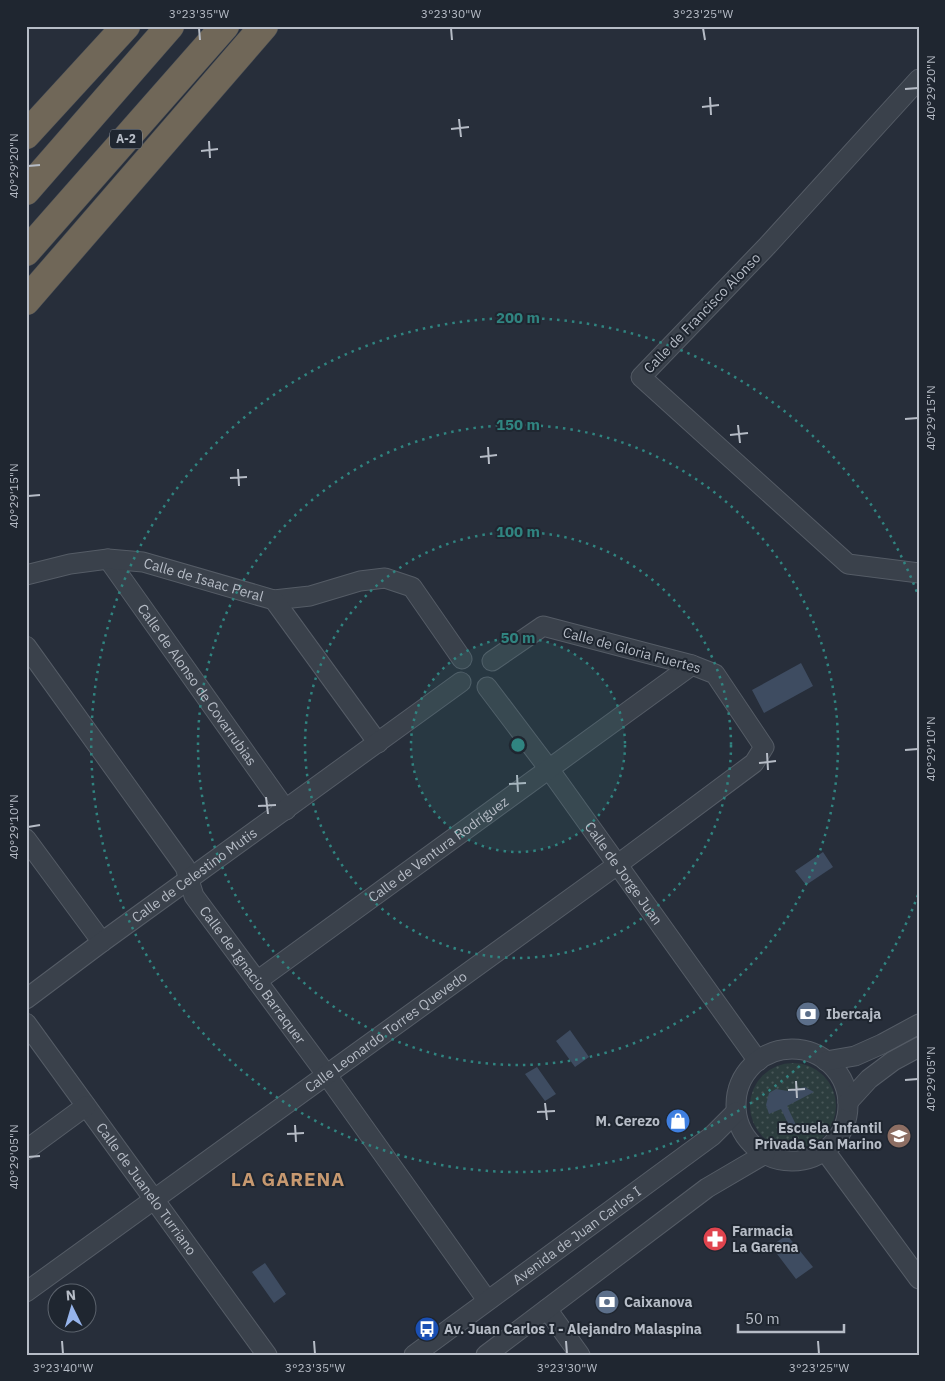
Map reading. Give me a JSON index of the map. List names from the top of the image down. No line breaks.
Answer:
{"streets":{"highway":["A-2"],"street":["Calle de Francisco Alonso","Calle de Isaac Peral","Calle de Gloria Fuertes","Calle de Alonso de Covarrubias","Calle de Ventura Rodríguez","Calle de Jorge Juan","Calle de Celestino Mutis","Calle de Ignacio Barraquer","Calle Leonardo Torres Quevedo","Calle de Juanelo Turriano","Avenida de Juan Carlos I"]},"crossings":[["Calle de Isaac Peral","Calle de Gloria Fuertes"],["Calle de Isaac Peral","Calle de Alonso de Covarrubias"],["Calle de Isaac Peral","Calle de Jorge Juan"],["Calle de Isaac Peral","Calle de Celestino Mutis"],["Calle de Gloria Fuertes","Calle de Ventura Rodríguez"],["Calle de Gloria Fuertes","Calle de Jorge Juan"],["Calle de Gloria Fuertes","Calle de Celestino Mutis"],["Calle de Gloria Fuertes","Calle Leonardo Torres Quevedo"],["Calle de Alonso de Covarrubias","Calle de Celestino Mutis"],["Calle de Ventura Rodríguez","Calle de Jorge Juan"],["Calle de Ventura Rodríguez","Calle de Ignacio Barraquer"],["Calle de Jorge Juan","Calle de Celestino Mutis"],["Calle de Jorge Juan","Calle Leonardo Torres Quevedo"],["Calle de Jorge Juan","Avenida de Juan Carlos I"],["Calle de Celestino Mutis","Calle de Ignacio Barraquer"],["Calle de Ignacio Barraquer","Calle Leonardo Torres Quevedo"],["Calle de Ignacio Barraquer","Avenida de Juan Carlos I"],["Calle Leonardo Torres Quevedo","Calle de Juanelo Turriano"]],"districts":["LA GARENA"],"places":{"bank":["Ibercaja","Caixanova"],"shop":["M. Cerezo"],"school or university":["Escuela Infantil Privada San Marino"],"pharmacy":["Farmacia La Garena"],"bus stop":["Av. Juan Carlos I - Alejandro Malaspina"]},"scale_bar":"50 m","north":"top","coordinates":["3°23'35\"W","3°23'30\"W","3°23'25\"W","40°29'20\"N","40°29'15\"N","40°29'10\"N","40°29'05\"N","3°23'40\"W"],"rings":["200 m","150 m","100 m","50 m"]}
